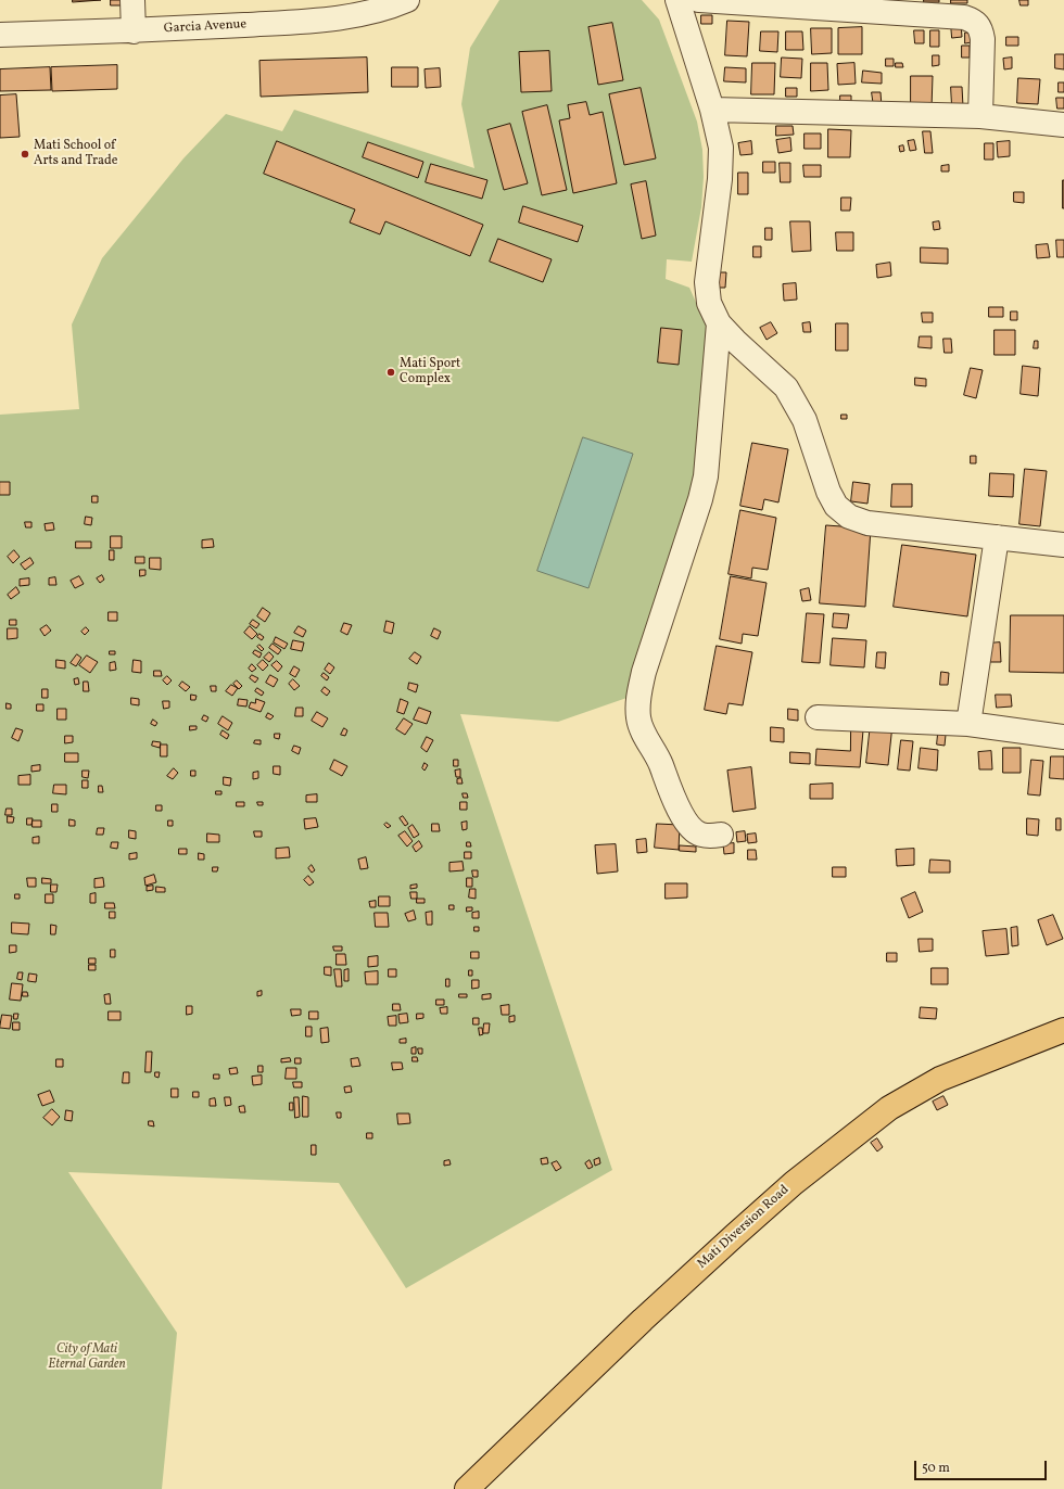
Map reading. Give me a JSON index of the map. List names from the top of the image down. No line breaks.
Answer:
{"streets":{"highway":["Mati Diversion Road"],"street":["Garcia Avenue"]},"parks":["City of Mati Eternal Garden"],"places":["Mati School of Arts and Trade","Mati Sport Complex"],"scale_bar":"50 m"}
